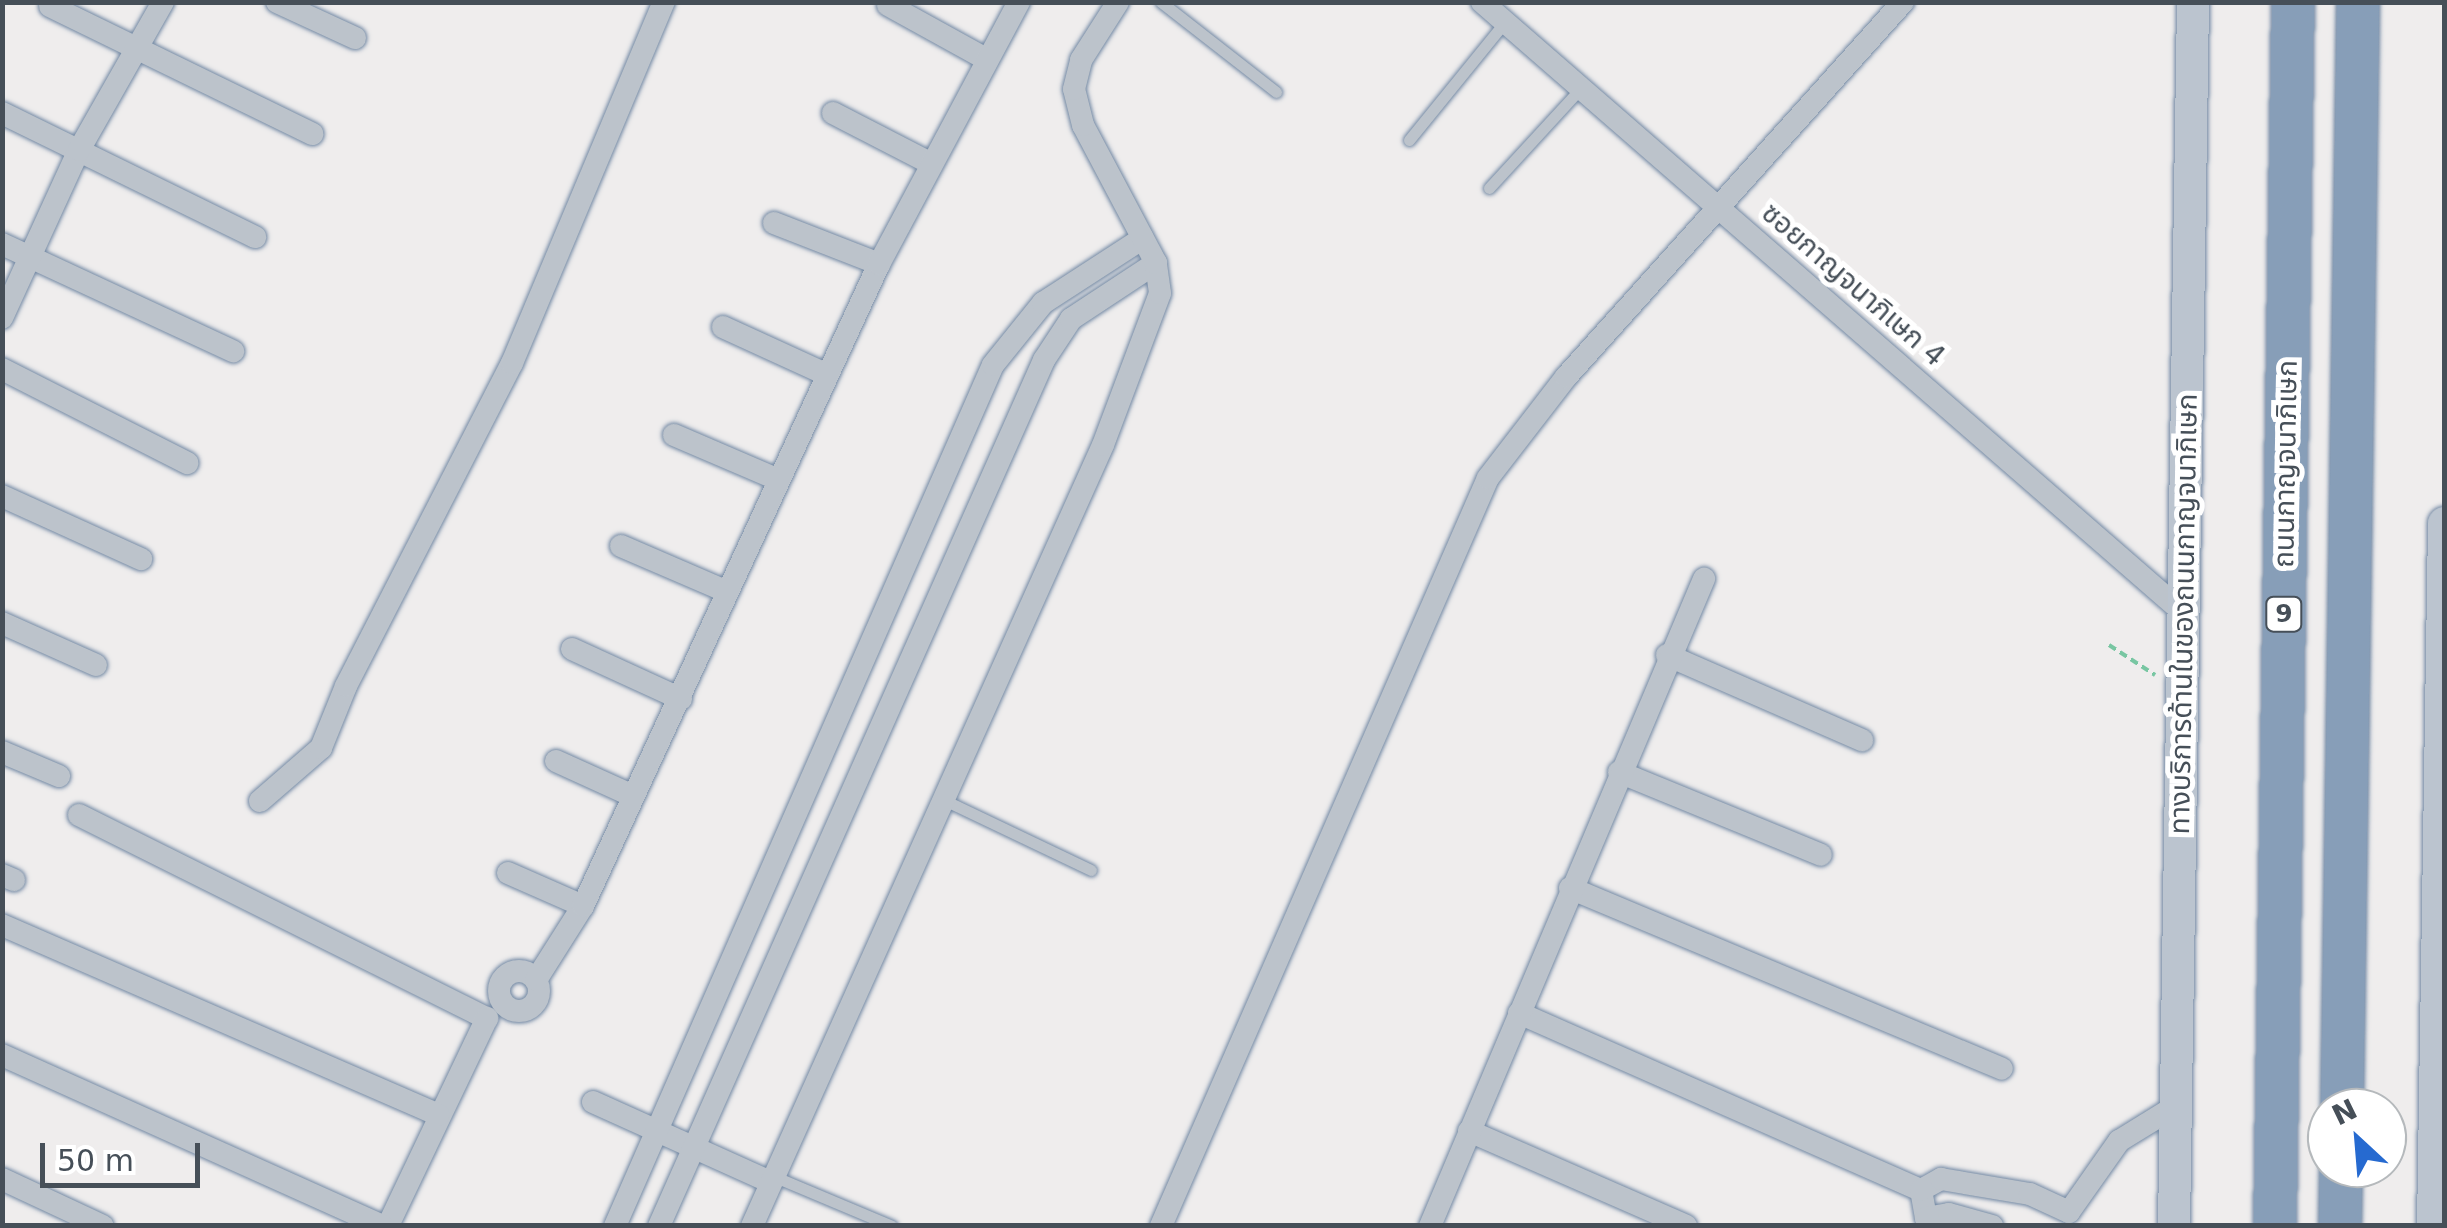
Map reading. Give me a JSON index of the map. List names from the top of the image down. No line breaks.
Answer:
{"streets":{"highway":["ถนนกาญจนาภิเษก","9"],"main road":["ทางบริการด้านในของถนนกาญจนาภิเษก"],"street":["ซอยกาญจนาภิเษก 4"]},"crossings":[["ซอยกาญจนาภิเษก 4","ทางบริการด้านในของถนนกาญจนาภิเษก"]],"scale_bar":"50 m","north":"top left"}
